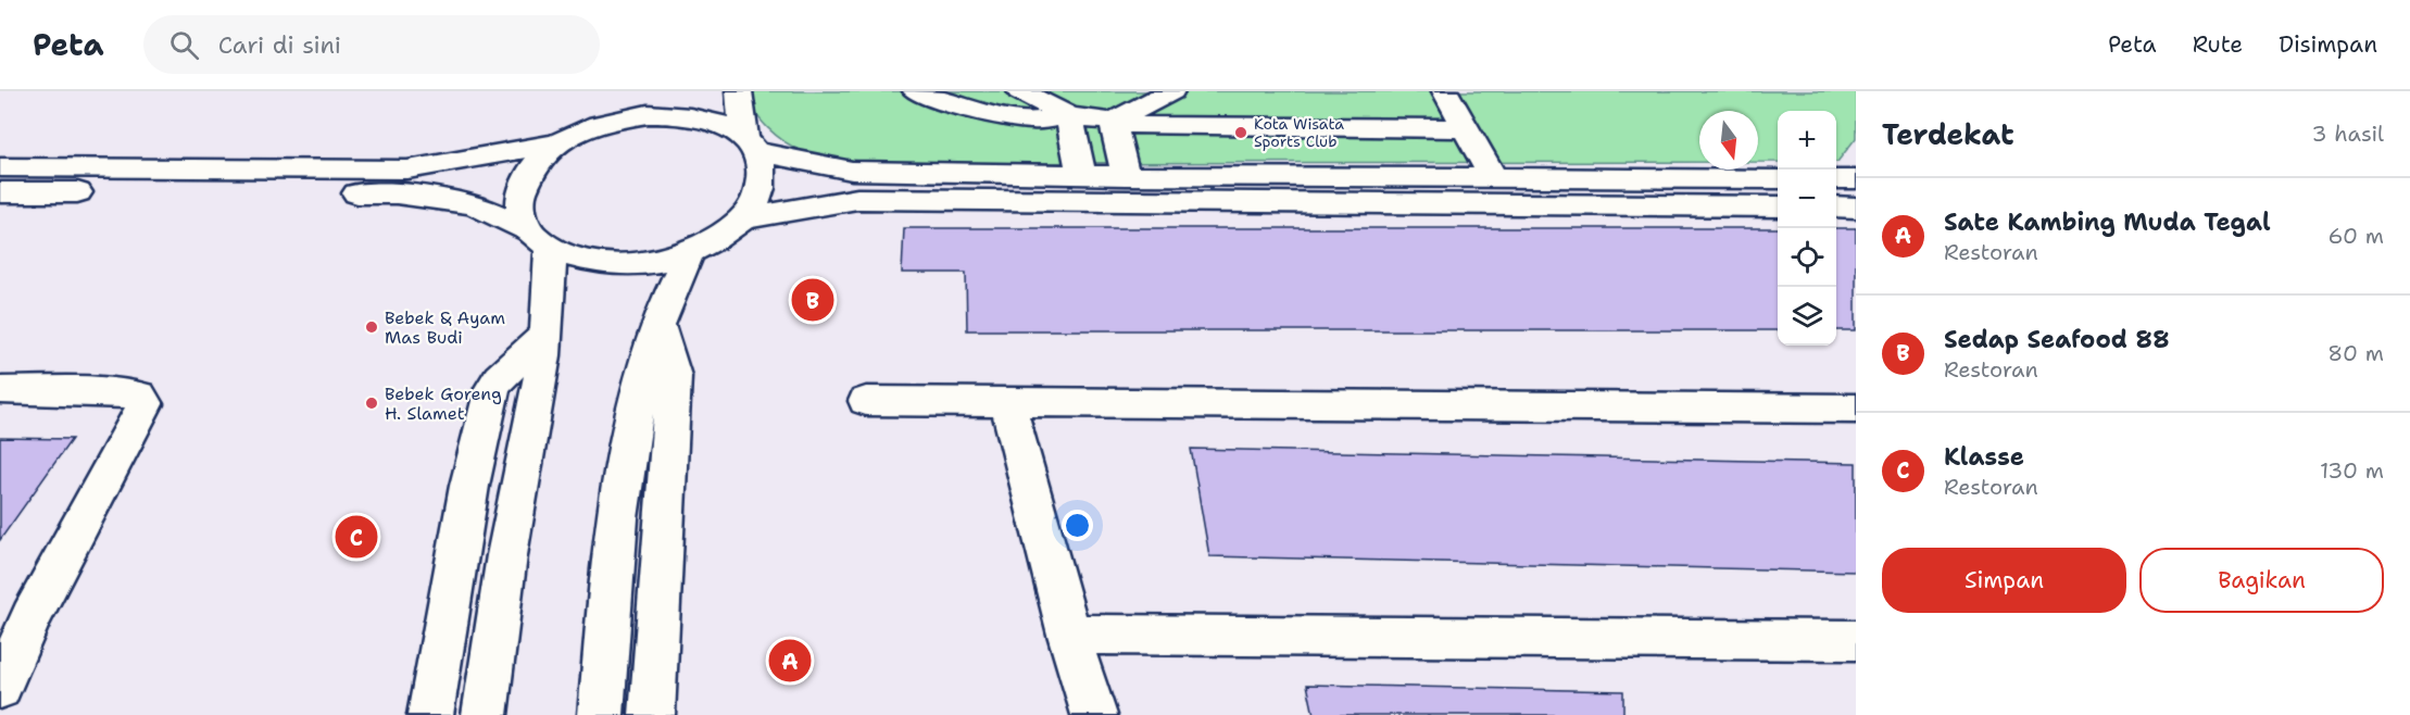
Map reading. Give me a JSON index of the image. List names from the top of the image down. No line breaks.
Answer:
{"places":["Kota Wisata Sports Club","Bebek & Ayam Mas Budi","Bebek Goreng H. Slamet"],"north":"bottom","page":{"header":"Peta","search":"Cari di sini","nav":["Peta","Rute","Disimpan"],"heading":["Terdekat","3 hasil"],"map_buttons":["+","−"],"list":[{"mark":"A","name":"Sate Kambing Muda Tegal","note":"Restoran","value":"60 m"},{"mark":"B","name":"Sedap Seafood 88","note":"Restoran","value":"80 m"},{"mark":"C","name":"Klasse","note":"Restoran","value":"130 m"}],"pins":["B","C","A"],"buttons":["Simpan","Bagikan"]}}
